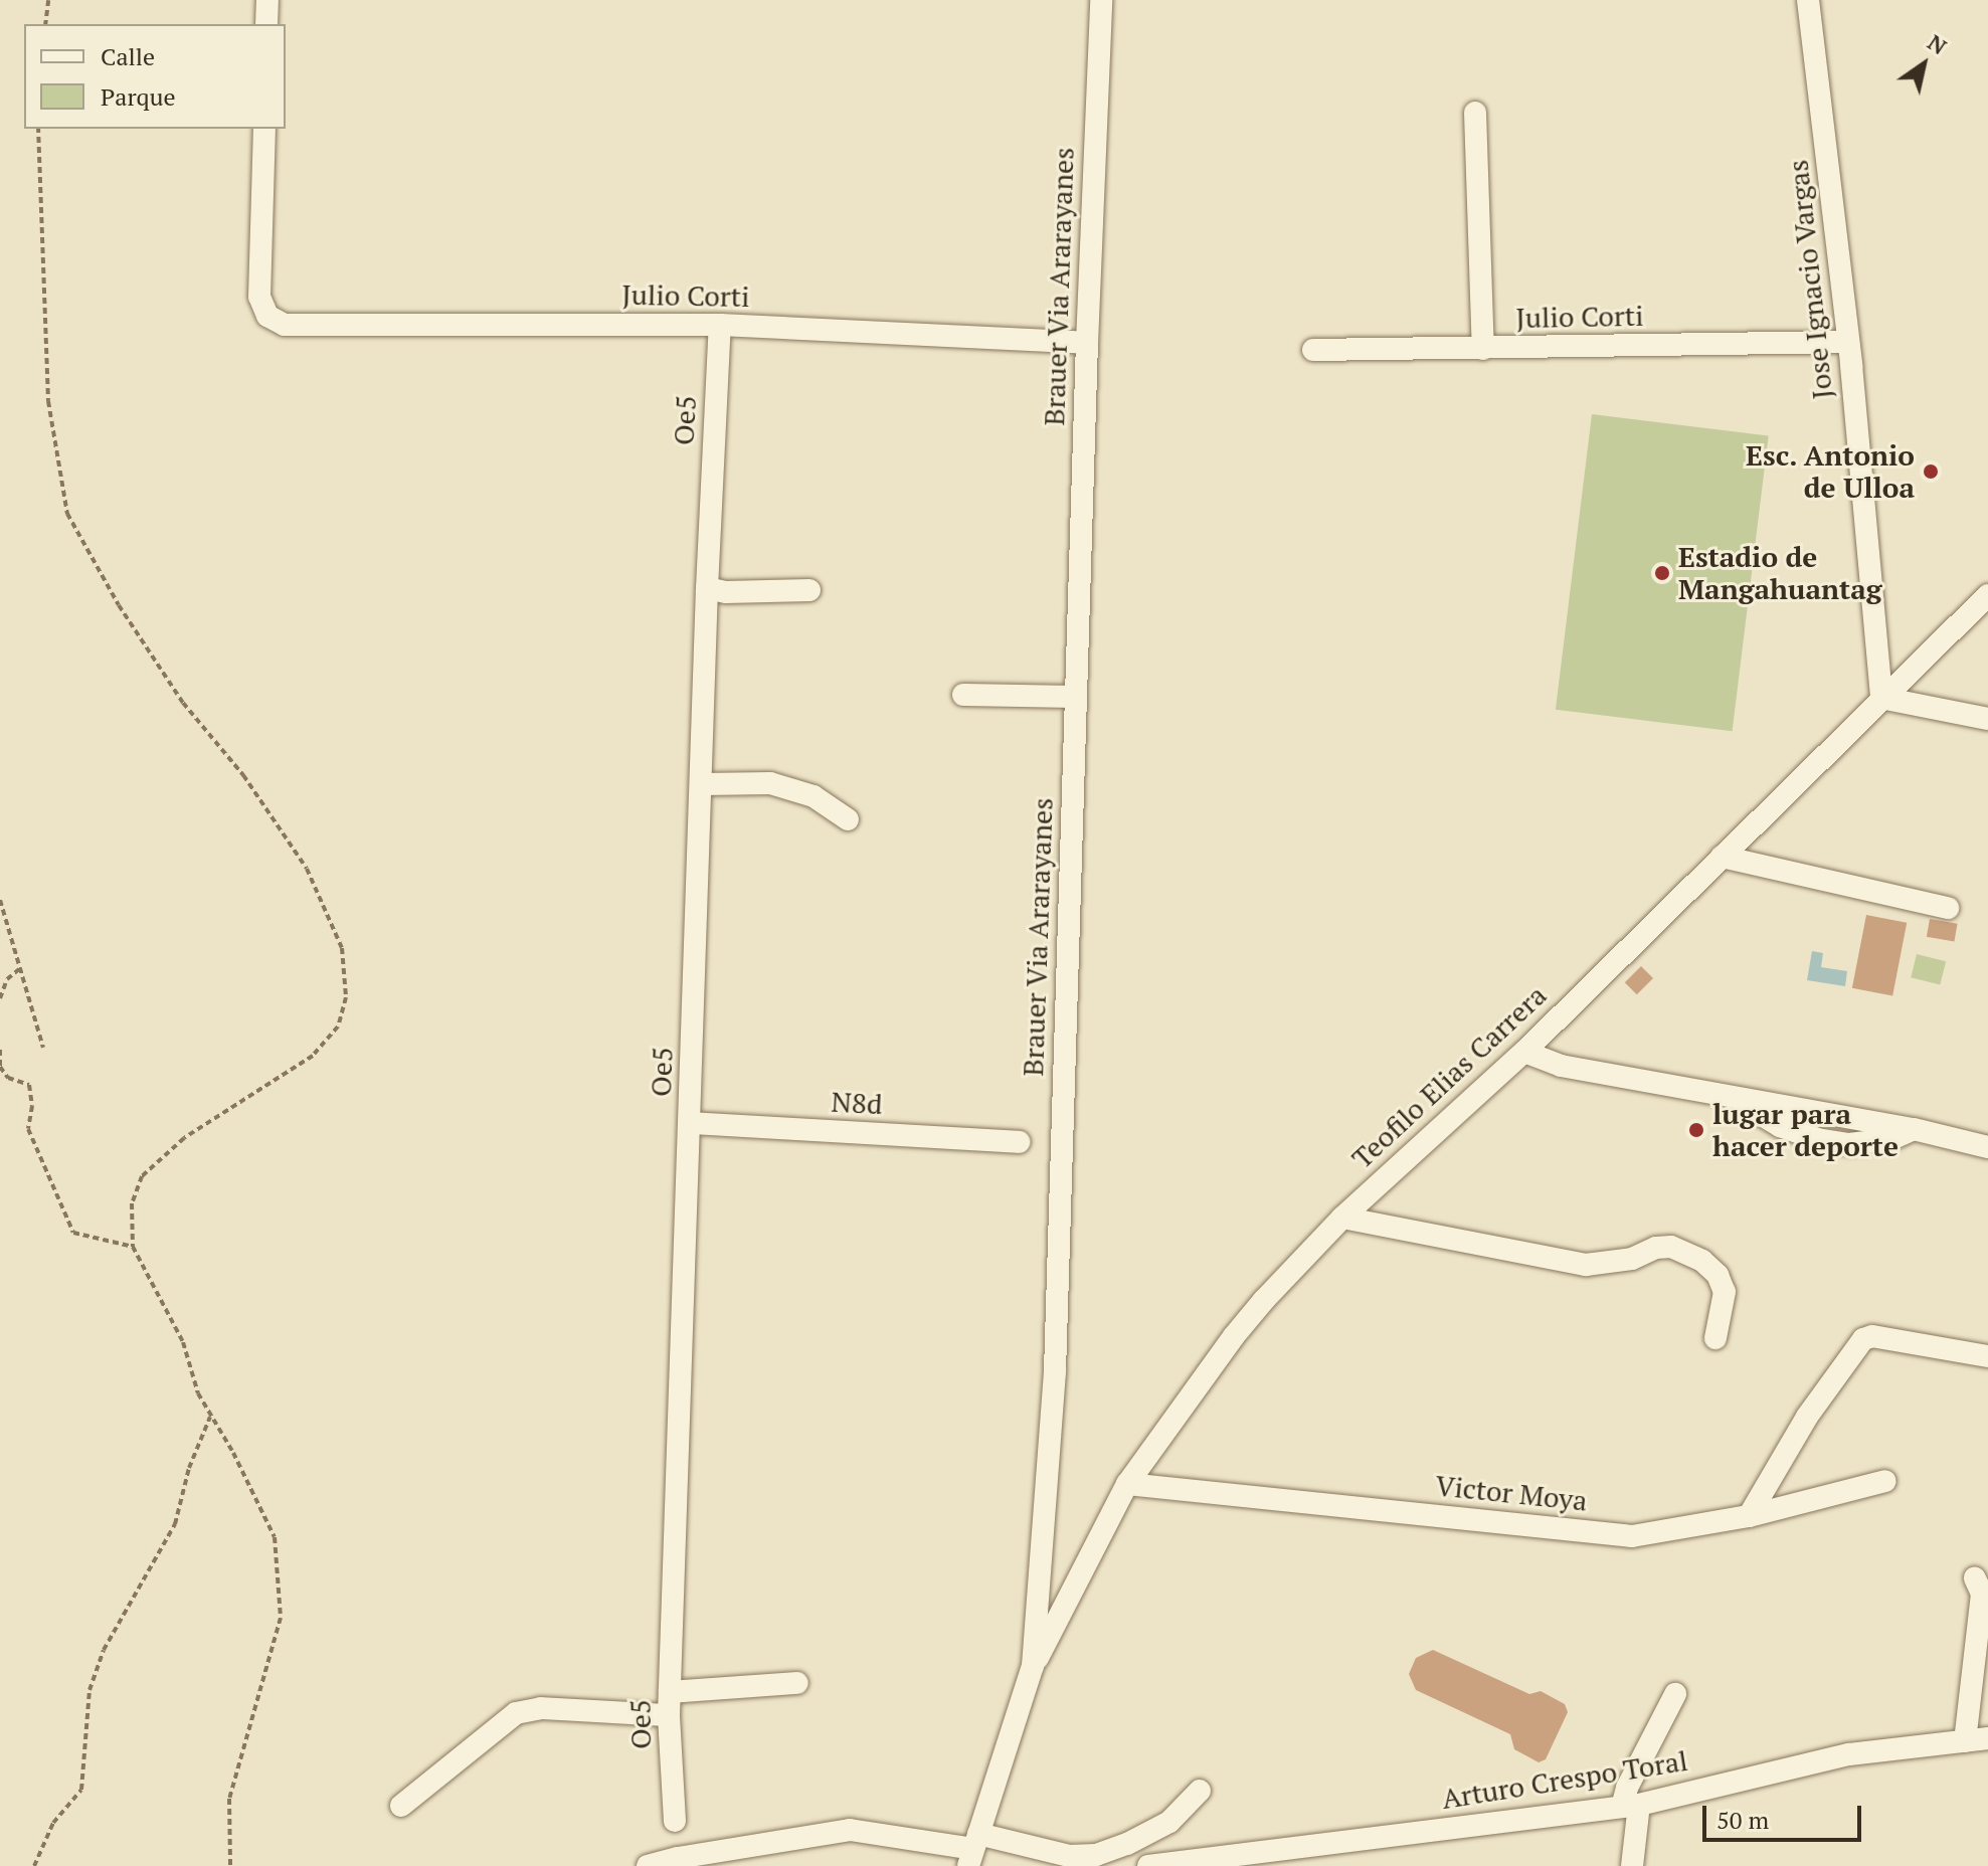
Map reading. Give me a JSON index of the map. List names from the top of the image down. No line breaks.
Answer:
{"streets":{"street":["Jose Ignacio Vargas","Brauer Via Ararayanes","Julio Corti","Oe5","Teofilo Elias Carrera","N8d","Victor Moya","Arturo Crespo Toral"]},"crossings":[["Jose Ignacio Vargas","Julio Corti"],["Jose Ignacio Vargas","Teofilo Elias Carrera"],["Brauer Via Ararayanes","Julio Corti"],["Brauer Via Ararayanes","Teofilo Elias Carrera"],["Julio Corti","Oe5"],["Oe5","N8d"],["Teofilo Elias Carrera","Victor Moya"]],"places":["Esc. Antonio de Ulloa","Estadio de Mangahuantag","lugar para hacer deporte"],"legend":["Calle","Parque"],"scale_bar":"50 m","north":"top right"}
